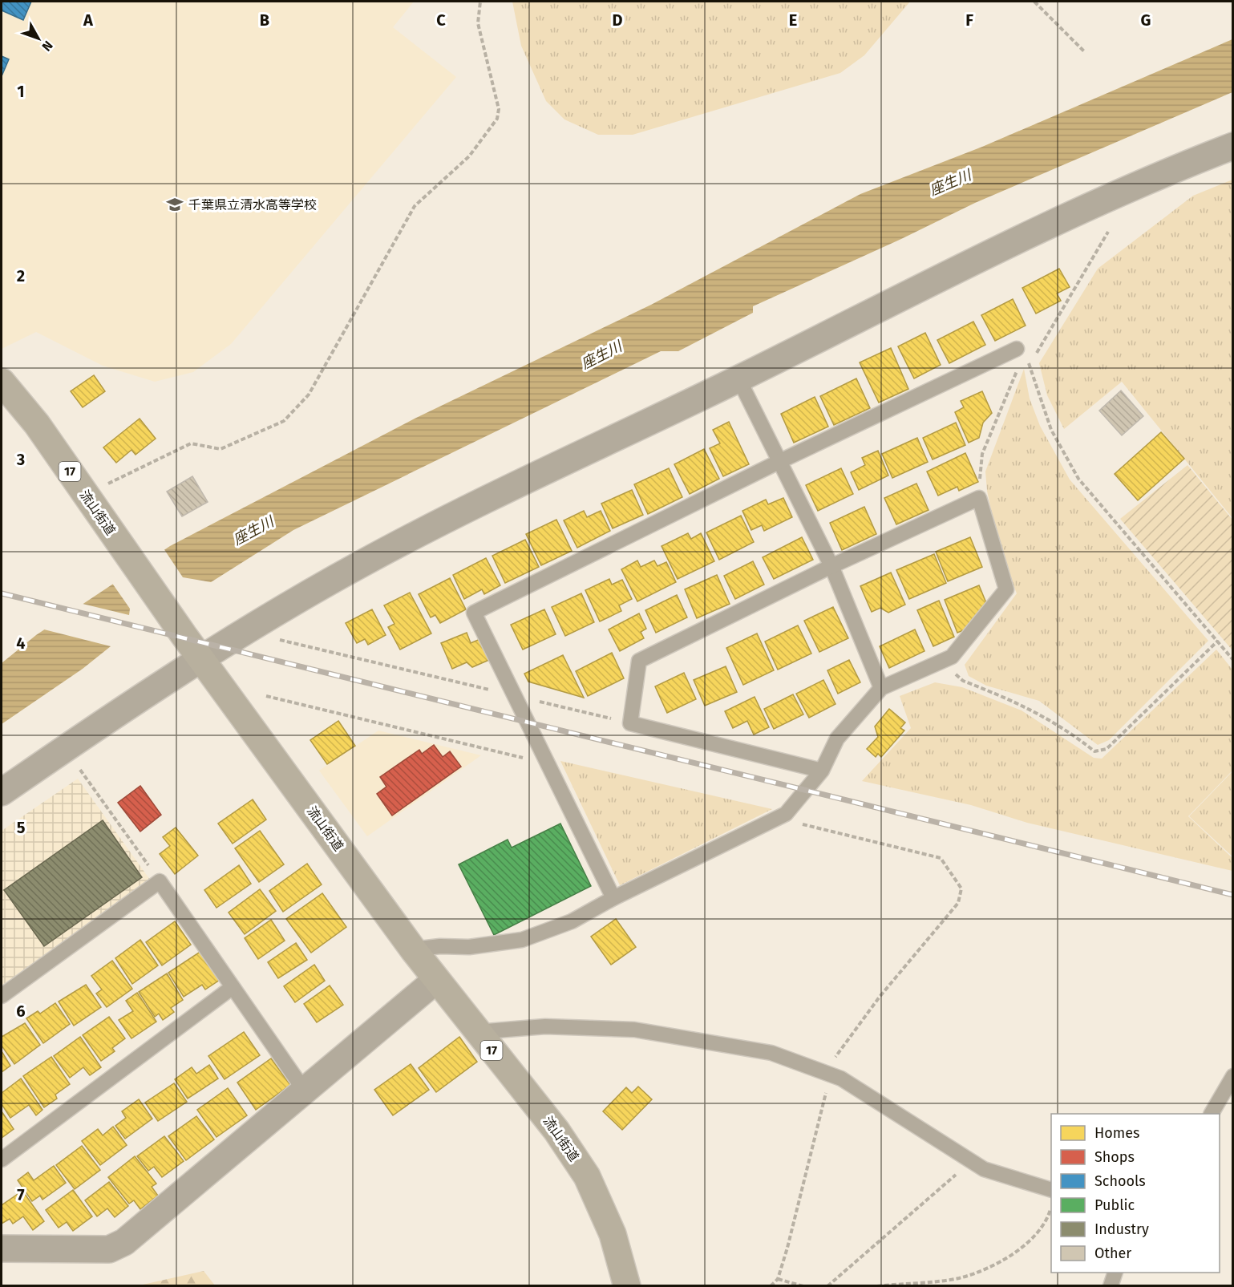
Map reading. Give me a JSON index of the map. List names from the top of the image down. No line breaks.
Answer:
{"streets":{"main road":["17","流山街道"]},"water":["座生川"],"places":{"school or university":["千葉県立清水高等学校"]},"legend":["Homes","Shops","Schools","Public","Industry","Other"],"north":"bottom right","grid":{"columns":["A","B","C","D","E","F","G"],"rows":["1","2","3","4","5","6","7"]}}
